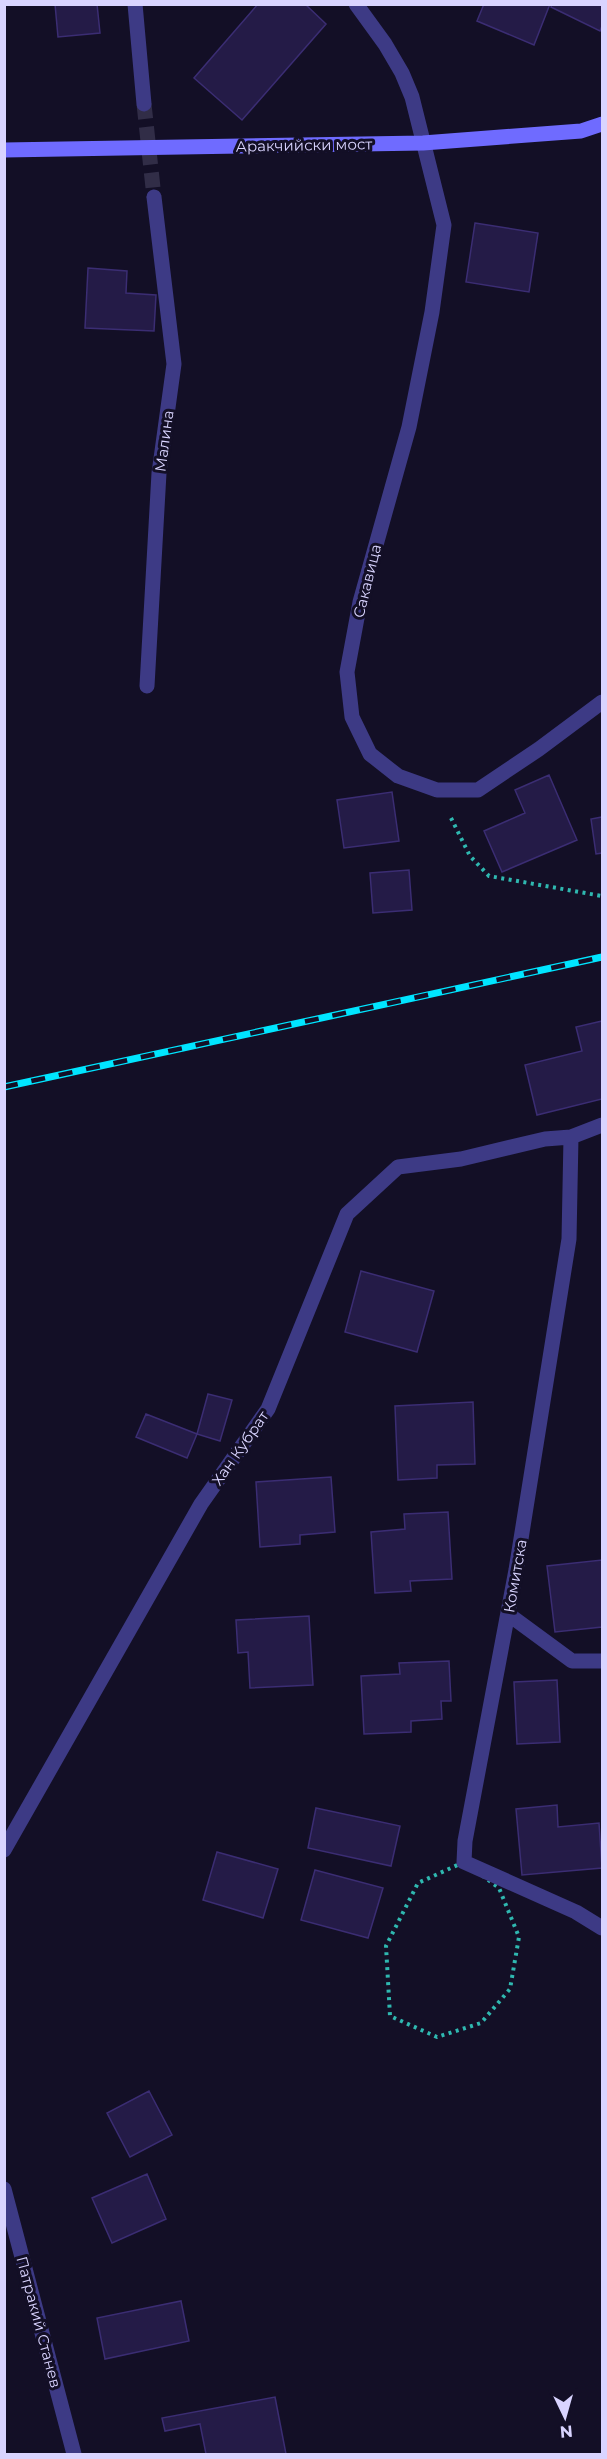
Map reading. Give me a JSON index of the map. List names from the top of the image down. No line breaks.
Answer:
{"streets":{"main road":["Аракчийски мост"],"street":["Малина","Сакавица","Хан Кубрат","Комитска","Патракий Станев"]},"crossings":[["Аракчийски мост","Сакавица"],["Хан Кубрат","Комитска"]],"north":"bottom"}
